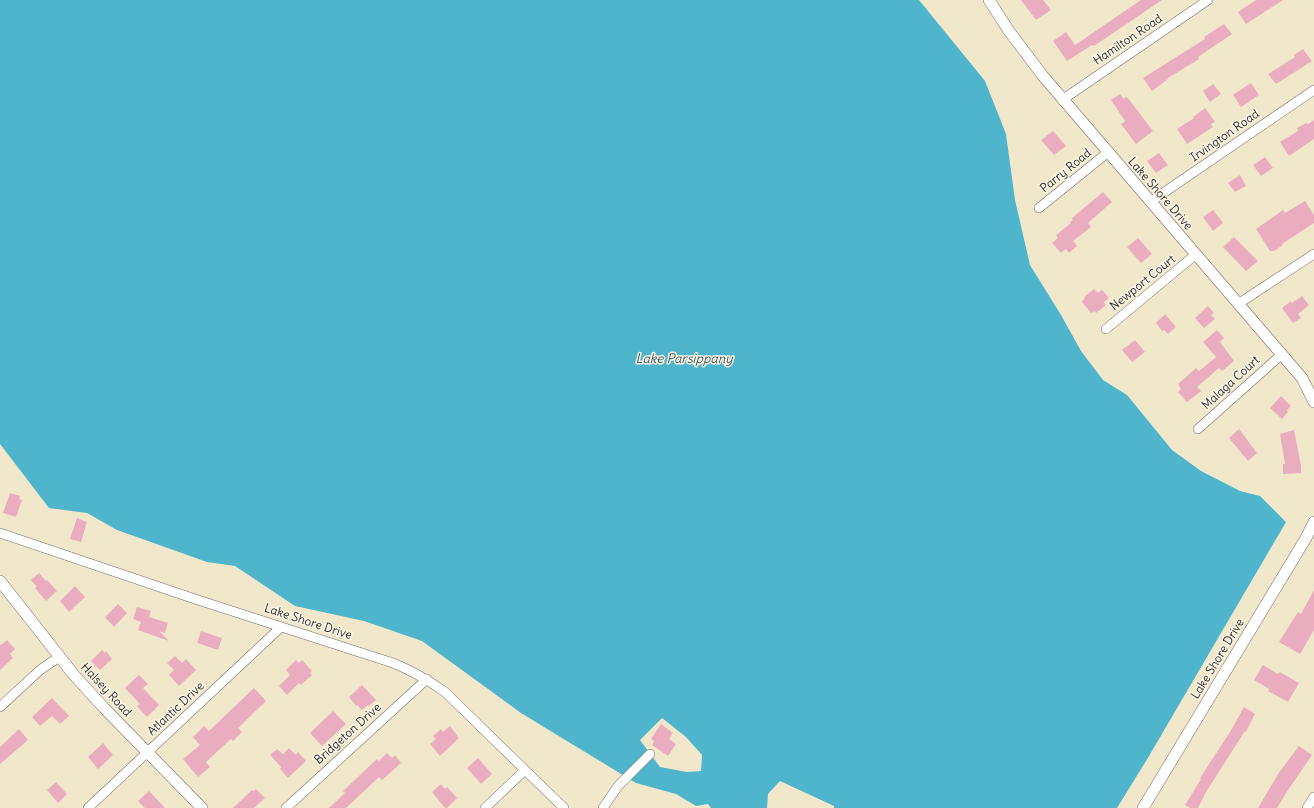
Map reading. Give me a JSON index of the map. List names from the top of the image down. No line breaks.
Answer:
{"streets":{"street":["Hamilton Road","Irvington Road","Parry Road","Lake Shore Drive","Newport Court","Malaga Court","Halsey Road","Atlantic Drive","Bridgeton Drive"]},"crossings":[["Hamilton Road","Lake Shore Drive"],["Irvington Road","Lake Shore Drive"],["Parry Road","Lake Shore Drive"],["Lake Shore Drive","Newport Court"],["Lake Shore Drive","Malaga Court"],["Lake Shore Drive","Atlantic Drive"],["Lake Shore Drive","Bridgeton Drive"],["Halsey Road","Atlantic Drive"]],"water":["Lake Parsippany"]}
